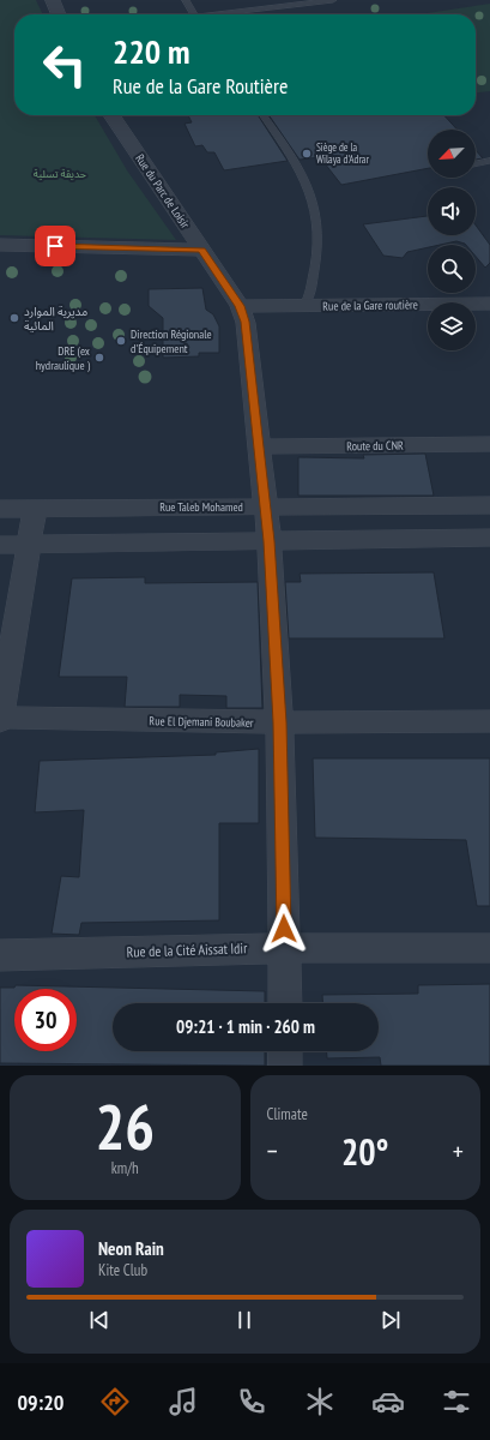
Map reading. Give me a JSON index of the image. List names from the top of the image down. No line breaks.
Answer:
{"streets":{"street":["Rue du Parc de Loisir","Rue de la Gare routière","Route du CNR","Rue Taleb Mohamed","Rue El Djemani Boubaker","Rue de la Cité Aissat Idir"]},"crossings":[["Rue du Parc de Loisir","Rue de la Gare routière"],["Rue du Parc de Loisir","Route du CNR"],["Rue du Parc de Loisir","Rue Taleb Mohamed"],["Rue du Parc de Loisir","Rue El Djemani Boubaker"],["Rue du Parc de Loisir","Rue de la Cité Aissat Idir"]],"parks":["حديقة تسلية"],"places":["Siège de la Wilaya d'Adrar","مديرية الموارد المائية","Direction Régionale d'Équipement","DRE (ex hydraulique )"],"north":"bottom left","page":{"turn":["220 m","Rue de la Gare Routière"],"limit":"30","trip":"09:21 · 1 min · 260 m","tile":[["26","km/h"],"Climate"],"heat":["−","20°","+"],"song":["Neon Rain","Kite Club"],"tabs":"09:20"}}
